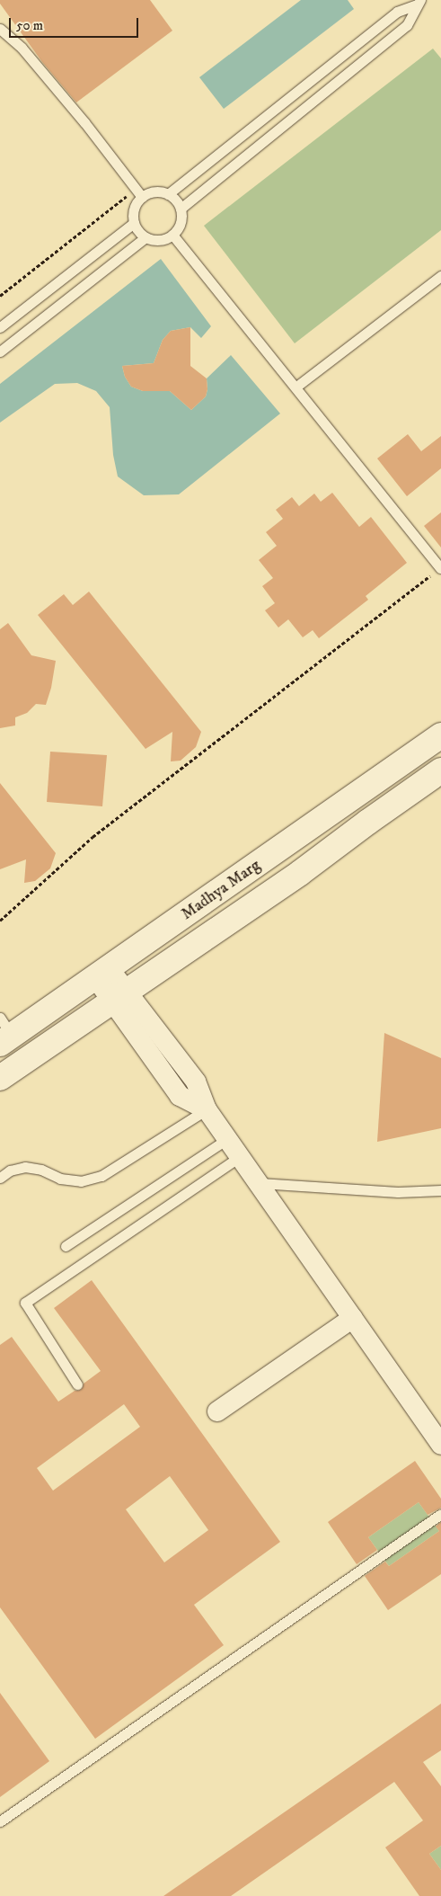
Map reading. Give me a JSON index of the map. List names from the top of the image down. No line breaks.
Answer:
{"streets":{"main road":["Madhya Marg"]},"scale_bar":"50 m"}
